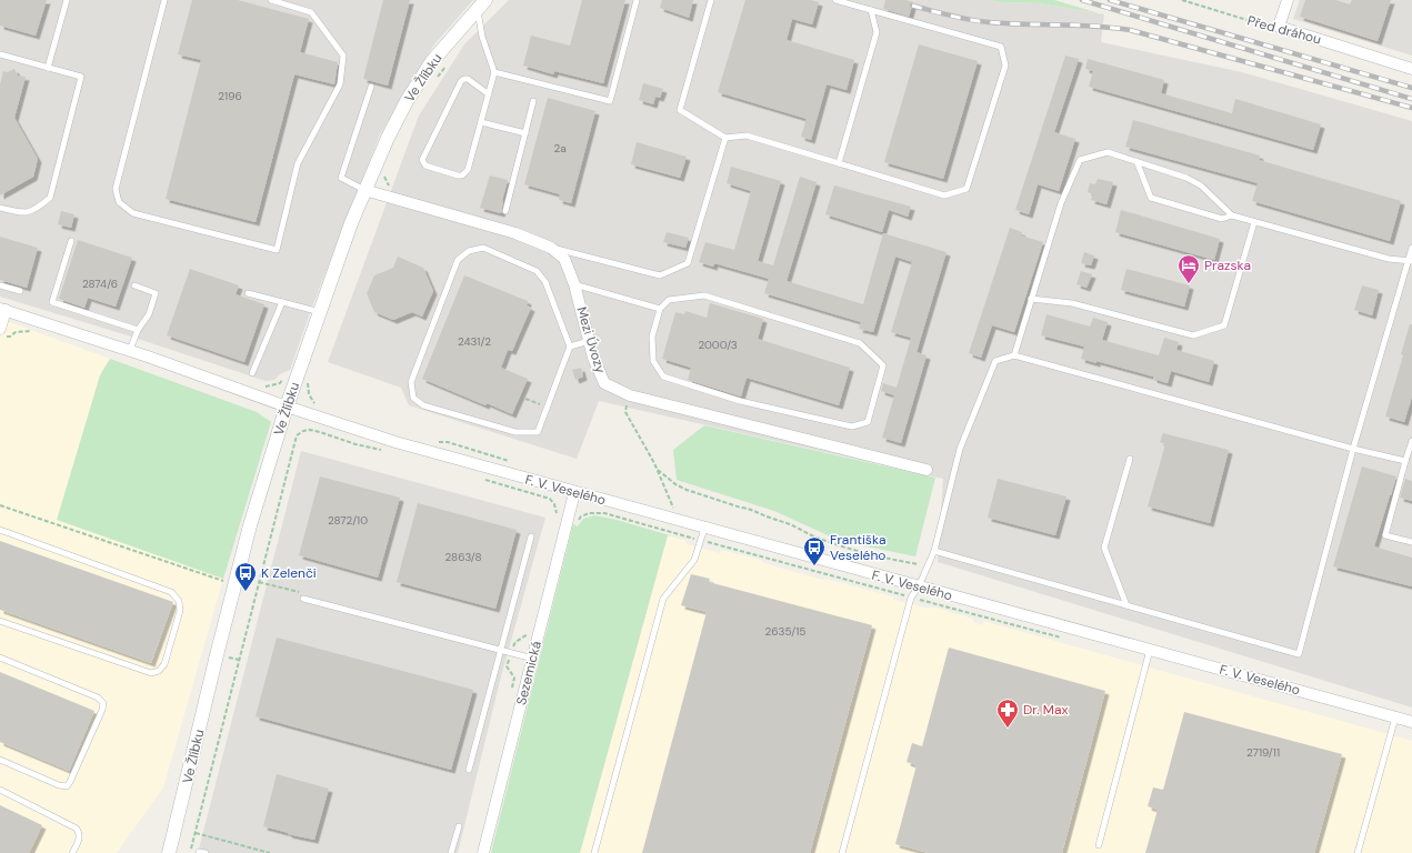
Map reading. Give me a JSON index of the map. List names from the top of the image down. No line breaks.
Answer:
{"streets":{"street":["Před dráhou","Ve Žlíbku","Mezi Úvozy","F. V. Veselého","Sezemická"]},"crossings":[["Ve Žlíbku","Mezi Úvozy"],["Ve Žlíbku","F. V. Veselého"],["F. V. Veselého","Sezemická"]],"places":{"hotel":["Prazska"],"bus stop":["Františka Veselého","K Zelenči"],"pharmacy":["Dr. Max"]},"house_numbers":["2196","2a","2874/6","2431/2","2000/3","2872/10","2863/8","2635/15","2719/11"]}
